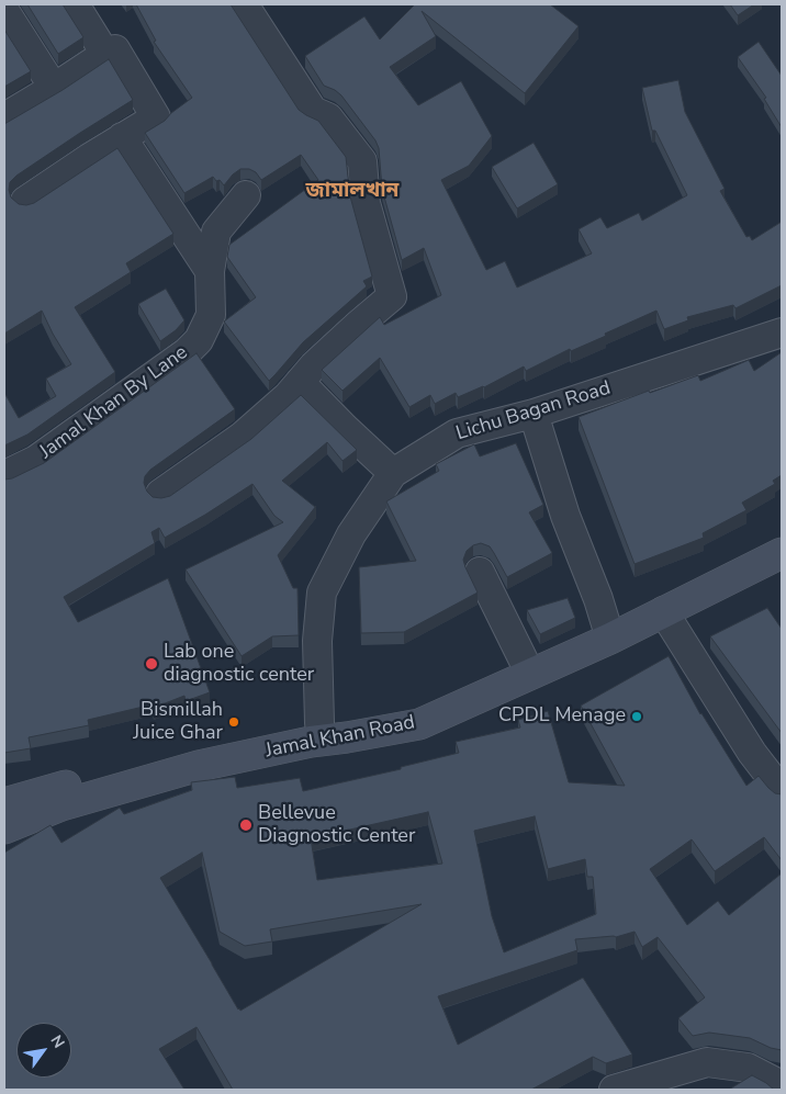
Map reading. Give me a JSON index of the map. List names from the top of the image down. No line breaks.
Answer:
{"streets":{"main road":["Jamal Khan Road"],"street":["Jamal Khan By Lane","Lichu Bagan Road"]},"districts":["জামালখান"],"places":["Lab one diagnostic center","CPDL Menage","Bismillah Juice Ghar","Bellevue Diagnostic Center"],"north":"top right"}
